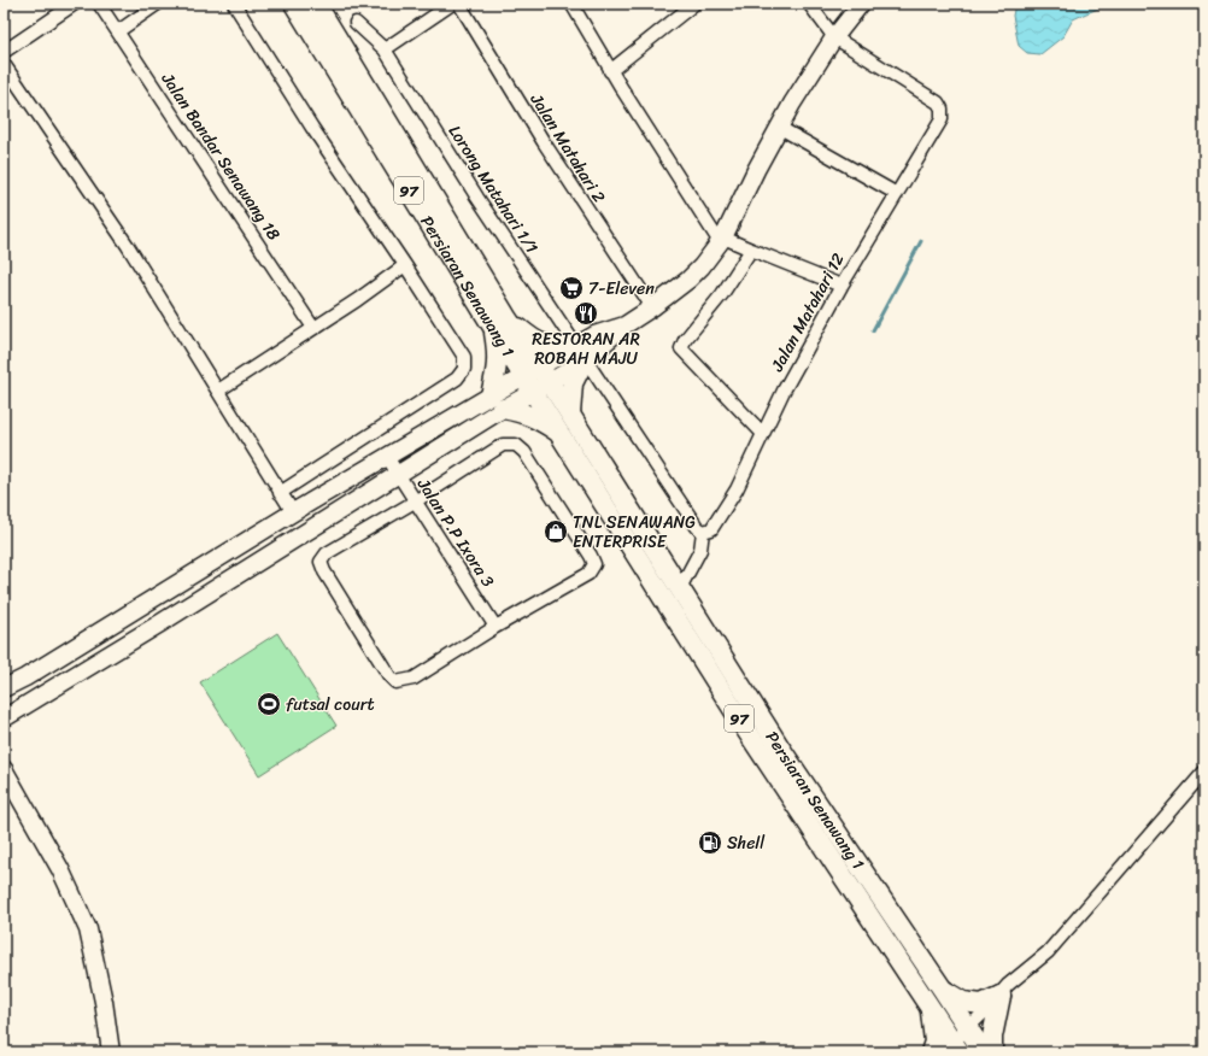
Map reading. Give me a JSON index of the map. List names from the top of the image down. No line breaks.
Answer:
{"streets":{"main road":["97","Persiaran Senawang 1"],"street":["Jalan Matahari 2","Jalan Bandar Senawang 18","Lorong Matahari 1/1","Jalan Matahari 12","Jalan P.P Ixora 3"]},"crossings":[["Lorong Matahari 1/1","Jalan Matahari 12"]],"places":{"supermarket":["7-Eleven"],"restaurant":["RESTORAN AR ROBAH MAJU"],"shop":["TNL SENAWANG ENTERPRISE"],"sports":["futsal court"],"fuel station":["Shell"]}}
